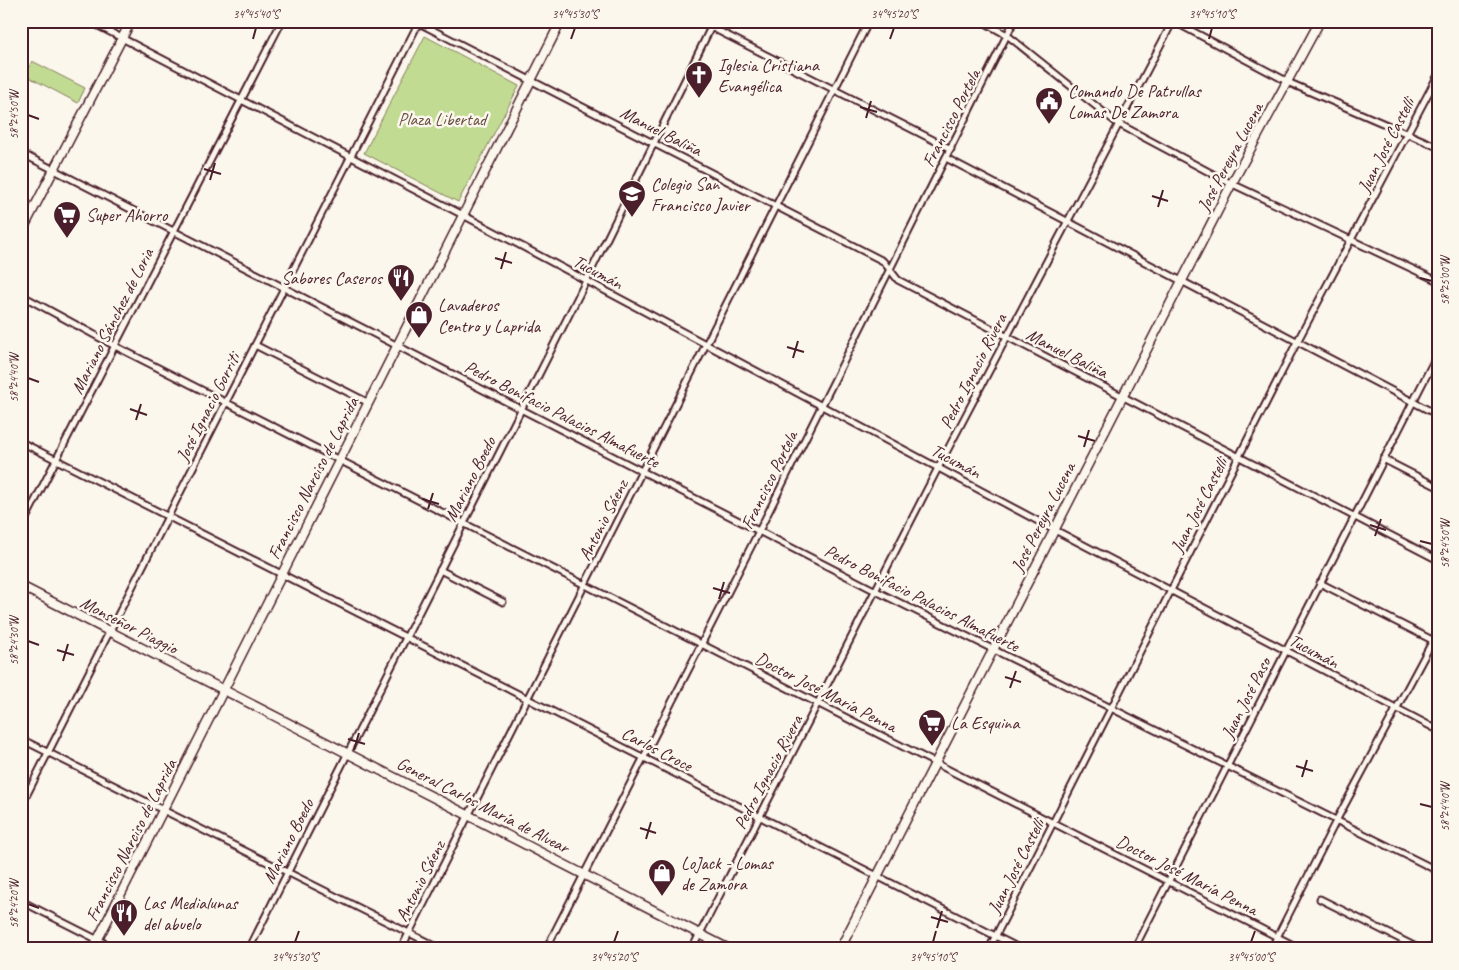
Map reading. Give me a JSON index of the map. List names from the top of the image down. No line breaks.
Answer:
{"streets":{"street":["Francisco Portela","Manuel Baliña","Juan José Castelli","José Pereyra Lucena","Tucumán","Mariano Sánchez de Loria","Pedro Ignacio Rivera","José Ignacio Gorriti","Pedro Bonifacio Palacios Almafuerte","Francisco Narciso de Laprida","Mariano Boedo","Antonio Sáenz","Monseñor Piaggio","Doctor José María Penna","Juan José Paso","Carlos Croce","General Carlos María de Alvear"]},"crossings":[["Francisco Portela","Manuel Baliña"],["Francisco Portela","Tucumán"],["Francisco Portela","Pedro Bonifacio Palacios Almafuerte"],["Francisco Portela","Doctor José María Penna"],["Francisco Portela","Carlos Croce"],["Francisco Portela","General Carlos María de Alvear"],["Manuel Baliña","Juan José Castelli"],["Manuel Baliña","José Pereyra Lucena"],["Manuel Baliña","Pedro Ignacio Rivera"],["Manuel Baliña","José Ignacio Gorriti"],["Manuel Baliña","Francisco Narciso de Laprida"],["Manuel Baliña","Mariano Boedo"],["Manuel Baliña","Antonio Sáenz"],["Manuel Baliña","Juan José Paso"],["Juan José Castelli","Tucumán"],["Juan José Castelli","Pedro Bonifacio Palacios Almafuerte"],["Juan José Castelli","Doctor José María Penna"],["Juan José Castelli","Carlos Croce"],["José Pereyra Lucena","Tucumán"],["José Pereyra Lucena","Pedro Bonifacio Palacios Almafuerte"],["José Pereyra Lucena","Doctor José María Penna"],["José Pereyra Lucena","Carlos Croce"],["Tucumán","Mariano Sánchez de Loria"],["Tucumán","Pedro Ignacio Rivera"],["Tucumán","José Ignacio Gorriti"],["Tucumán","Francisco Narciso de Laprida"],["Tucumán","Mariano Boedo"],["Tucumán","Antonio Sáenz"],["Tucumán","Juan José Paso"],["Mariano Sánchez de Loria","Pedro Bonifacio Palacios Almafuerte"],["Mariano Sánchez de Loria","Doctor José María Penna"],["Mariano Sánchez de Loria","Carlos Croce"],["Pedro Ignacio Rivera","Pedro Bonifacio Palacios Almafuerte"],["Pedro Ignacio Rivera","Doctor José María Penna"],["Pedro Ignacio Rivera","Carlos Croce"],["Pedro Ignacio Rivera","General Carlos María de Alvear"],["José Ignacio Gorriti","Pedro Bonifacio Palacios Almafuerte"],["José Ignacio Gorriti","Monseñor Piaggio"],["José Ignacio Gorriti","Doctor José María Penna"],["José Ignacio Gorriti","Carlos Croce"],["Pedro Bonifacio Palacios Almafuerte","Francisco Narciso de Laprida"],["Pedro Bonifacio Palacios Almafuerte","Mariano Boedo"],["Pedro Bonifacio Palacios Almafuerte","Antonio Sáenz"],["Pedro Bonifacio Palacios Almafuerte","Juan José Paso"],["Francisco Narciso de Laprida","Monseñor Piaggio"],["Francisco Narciso de Laprida","Doctor José María Penna"],["Francisco Narciso de Laprida","Carlos Croce"],["Francisco Narciso de Laprida","General Carlos María de Alvear"],["Mariano Boedo","Doctor José María Penna"],["Mariano Boedo","Carlos Croce"],["Mariano Boedo","General Carlos María de Alvear"],["Antonio Sáenz","Doctor José María Penna"],["Antonio Sáenz","Carlos Croce"],["Antonio Sáenz","General Carlos María de Alvear"],["Monseñor Piaggio","General Carlos María de Alvear"],["Doctor José María Penna","Juan José Paso"]],"parks":["Plaza Libertad"],"places":{"church":["Iglesia Cristiana Evangélica"],"public building":["Comando De Patrullas Lomas De Zamora"],"school or university":["Colegio San Francisco Javier"],"supermarket":["Super Ahorro","La Esquina"],"restaurant":["Sabores Caseros","Las Medialunas del abuelo"],"shop":["Lavaderos Centro y Laprida","LoJack - Lomas de Zamora"]},"coordinates":["34°45'40\"S","34°45'30\"S","34°45'20\"S","34°45'10\"S","58°24'50\"W","58°25'00\"W","58°24'40\"W","58°24'30\"W","58°24'20\"W","34°45'00\"S"]}
